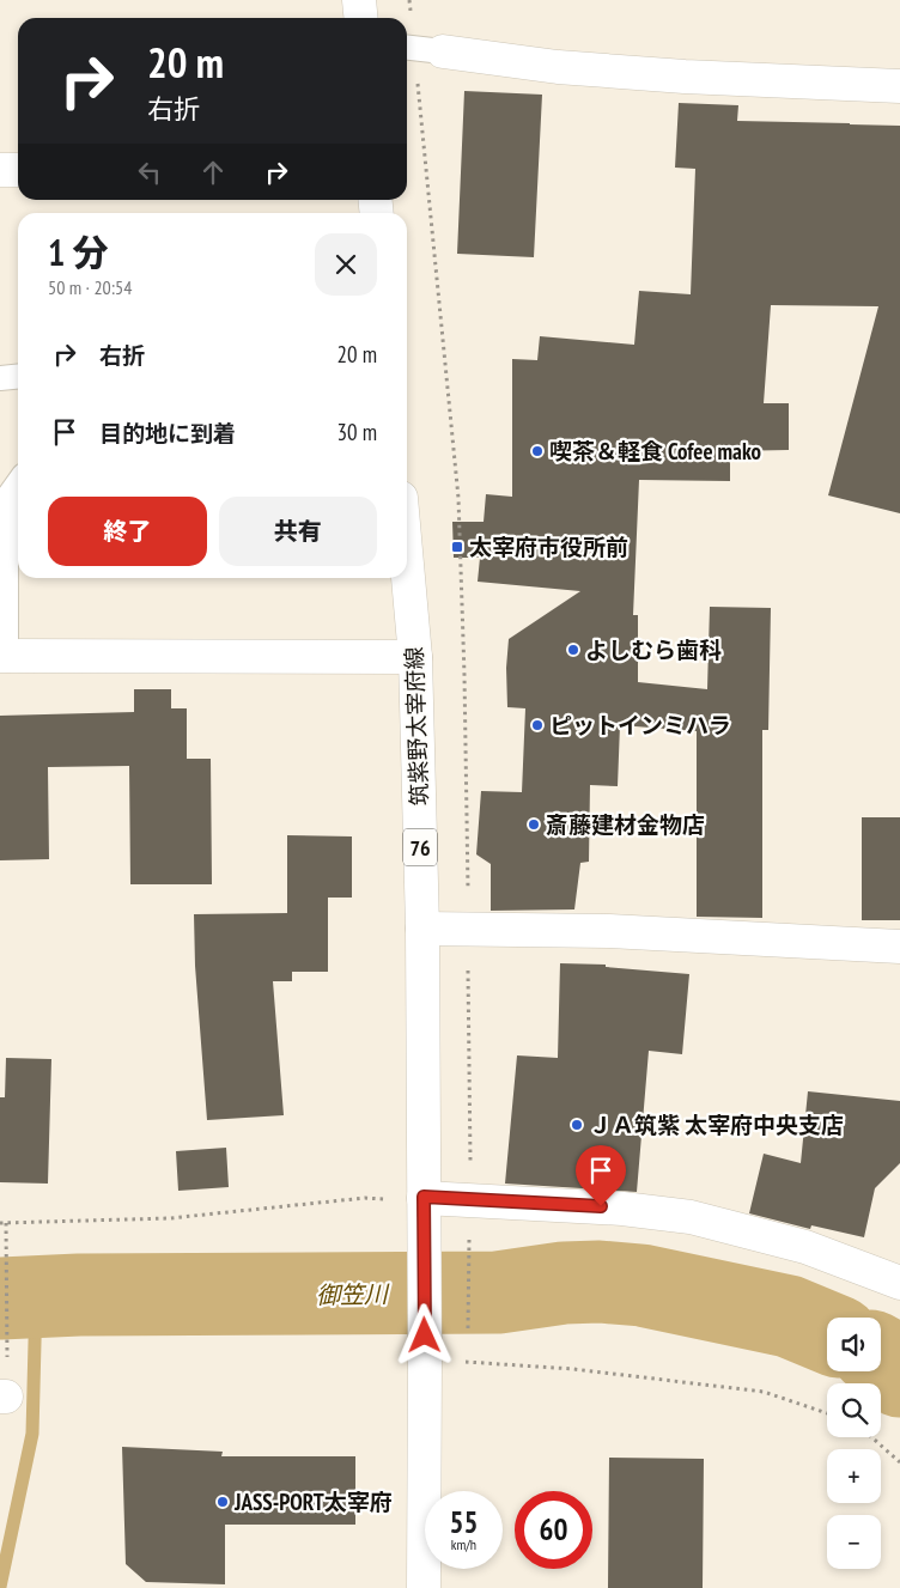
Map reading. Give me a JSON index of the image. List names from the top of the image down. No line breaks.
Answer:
{"streets":{"street":["筑紫野太宰府線","76"]},"crossings":[["筑紫野太宰府線","76"]],"water":["御笠川"],"places":{"other":["喫茶＆軽食 Cofee mako","よしむら歯科","ピットインミハラ","斎藤建材金物店","ＪＡ筑紫 太宰府中央支店","JASS-PORT太宰府"],"transit":["太宰府市役所前"]},"page":{"turn":["20 m","右折"],"heading":["1 分","50 m · 20:54"],"list":[{"name":"右折","value":"20 m"},{"name":"目的地に到着","value":"30 m"}],"buttons":["終了","共有"],"map_buttons":["+","−"],"speed":"55 km/h","limit":"60"}}
